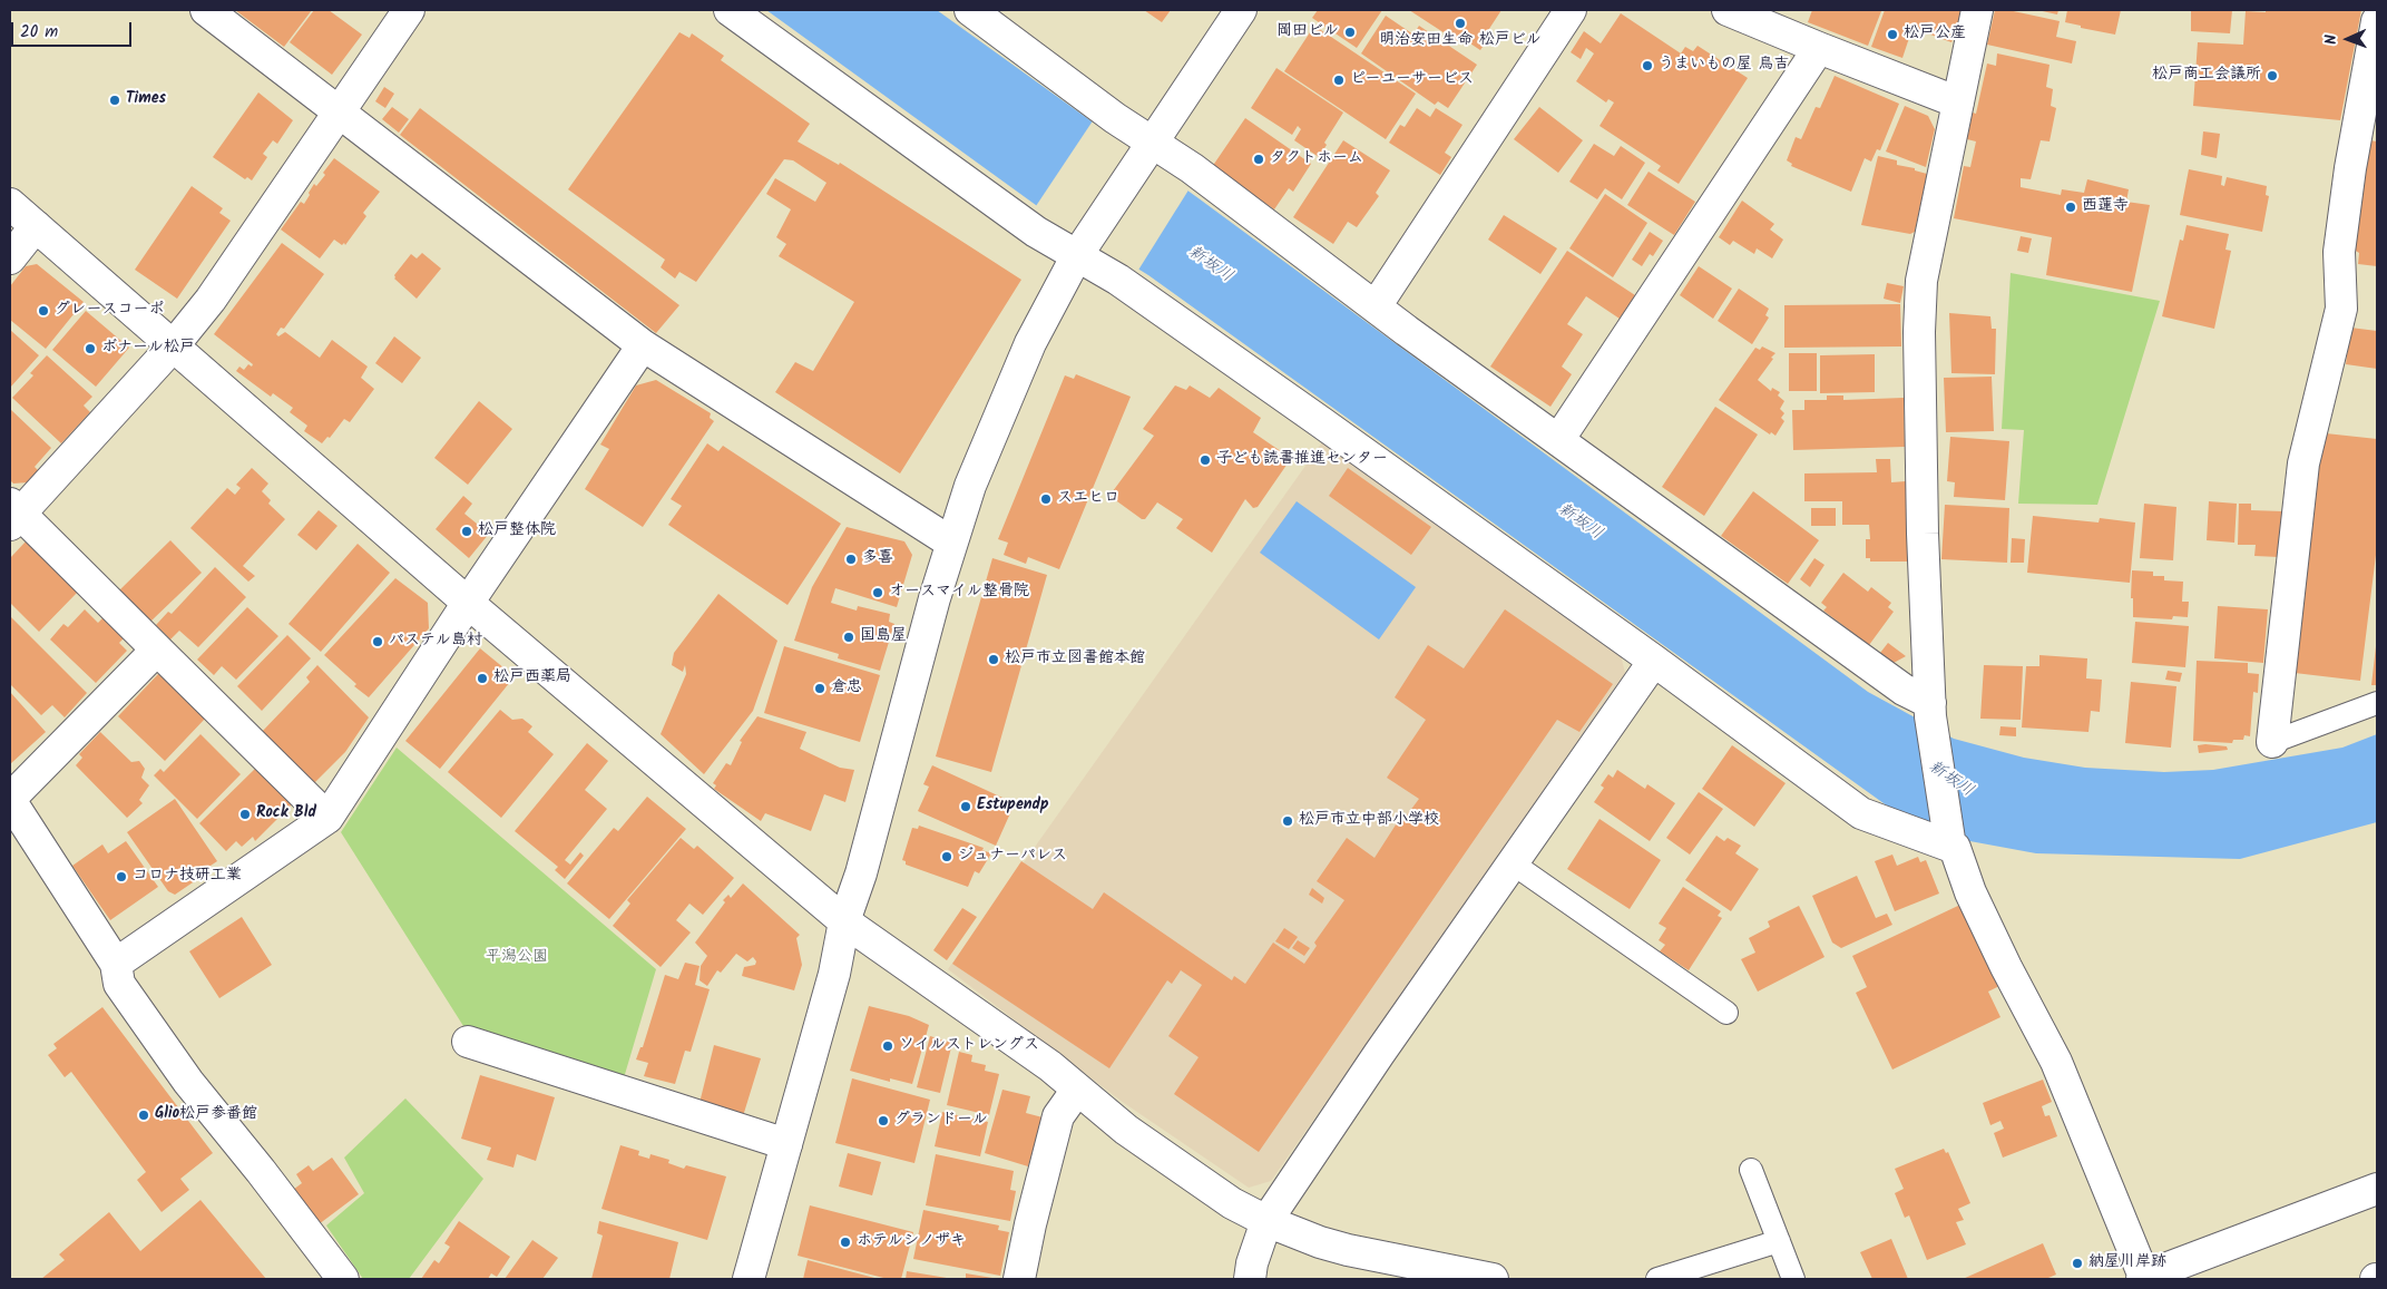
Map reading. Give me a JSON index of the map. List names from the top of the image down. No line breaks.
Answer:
{"water":["新坂川"],"parks":["平潟公園"],"places":["明治安田生命 松戸ビル","岡田ビル","松戸公産","うまいもの屋 鳥吉","松戸商工会議所","ピーユーサービス","Times","タクトホーム","西蓮寺","グレースコーポ","ボナール松戸","子ども読書推進センター","スエヒロ","松戸整体院","多喜","オースマイル整骨院","国島屋","パステル島村","松戸市立図書館本館","松戸西薬局","倉忠","Estupendp","Rock Bld","松戸市立中部小学校","ジュナーパレス","コロナ技研工業","ソイルストレングス","Glio松戸参番館","グランドール","ホテルシノザキ","納屋川岸跡"],"scale_bar":"20 m","north":"left"}
